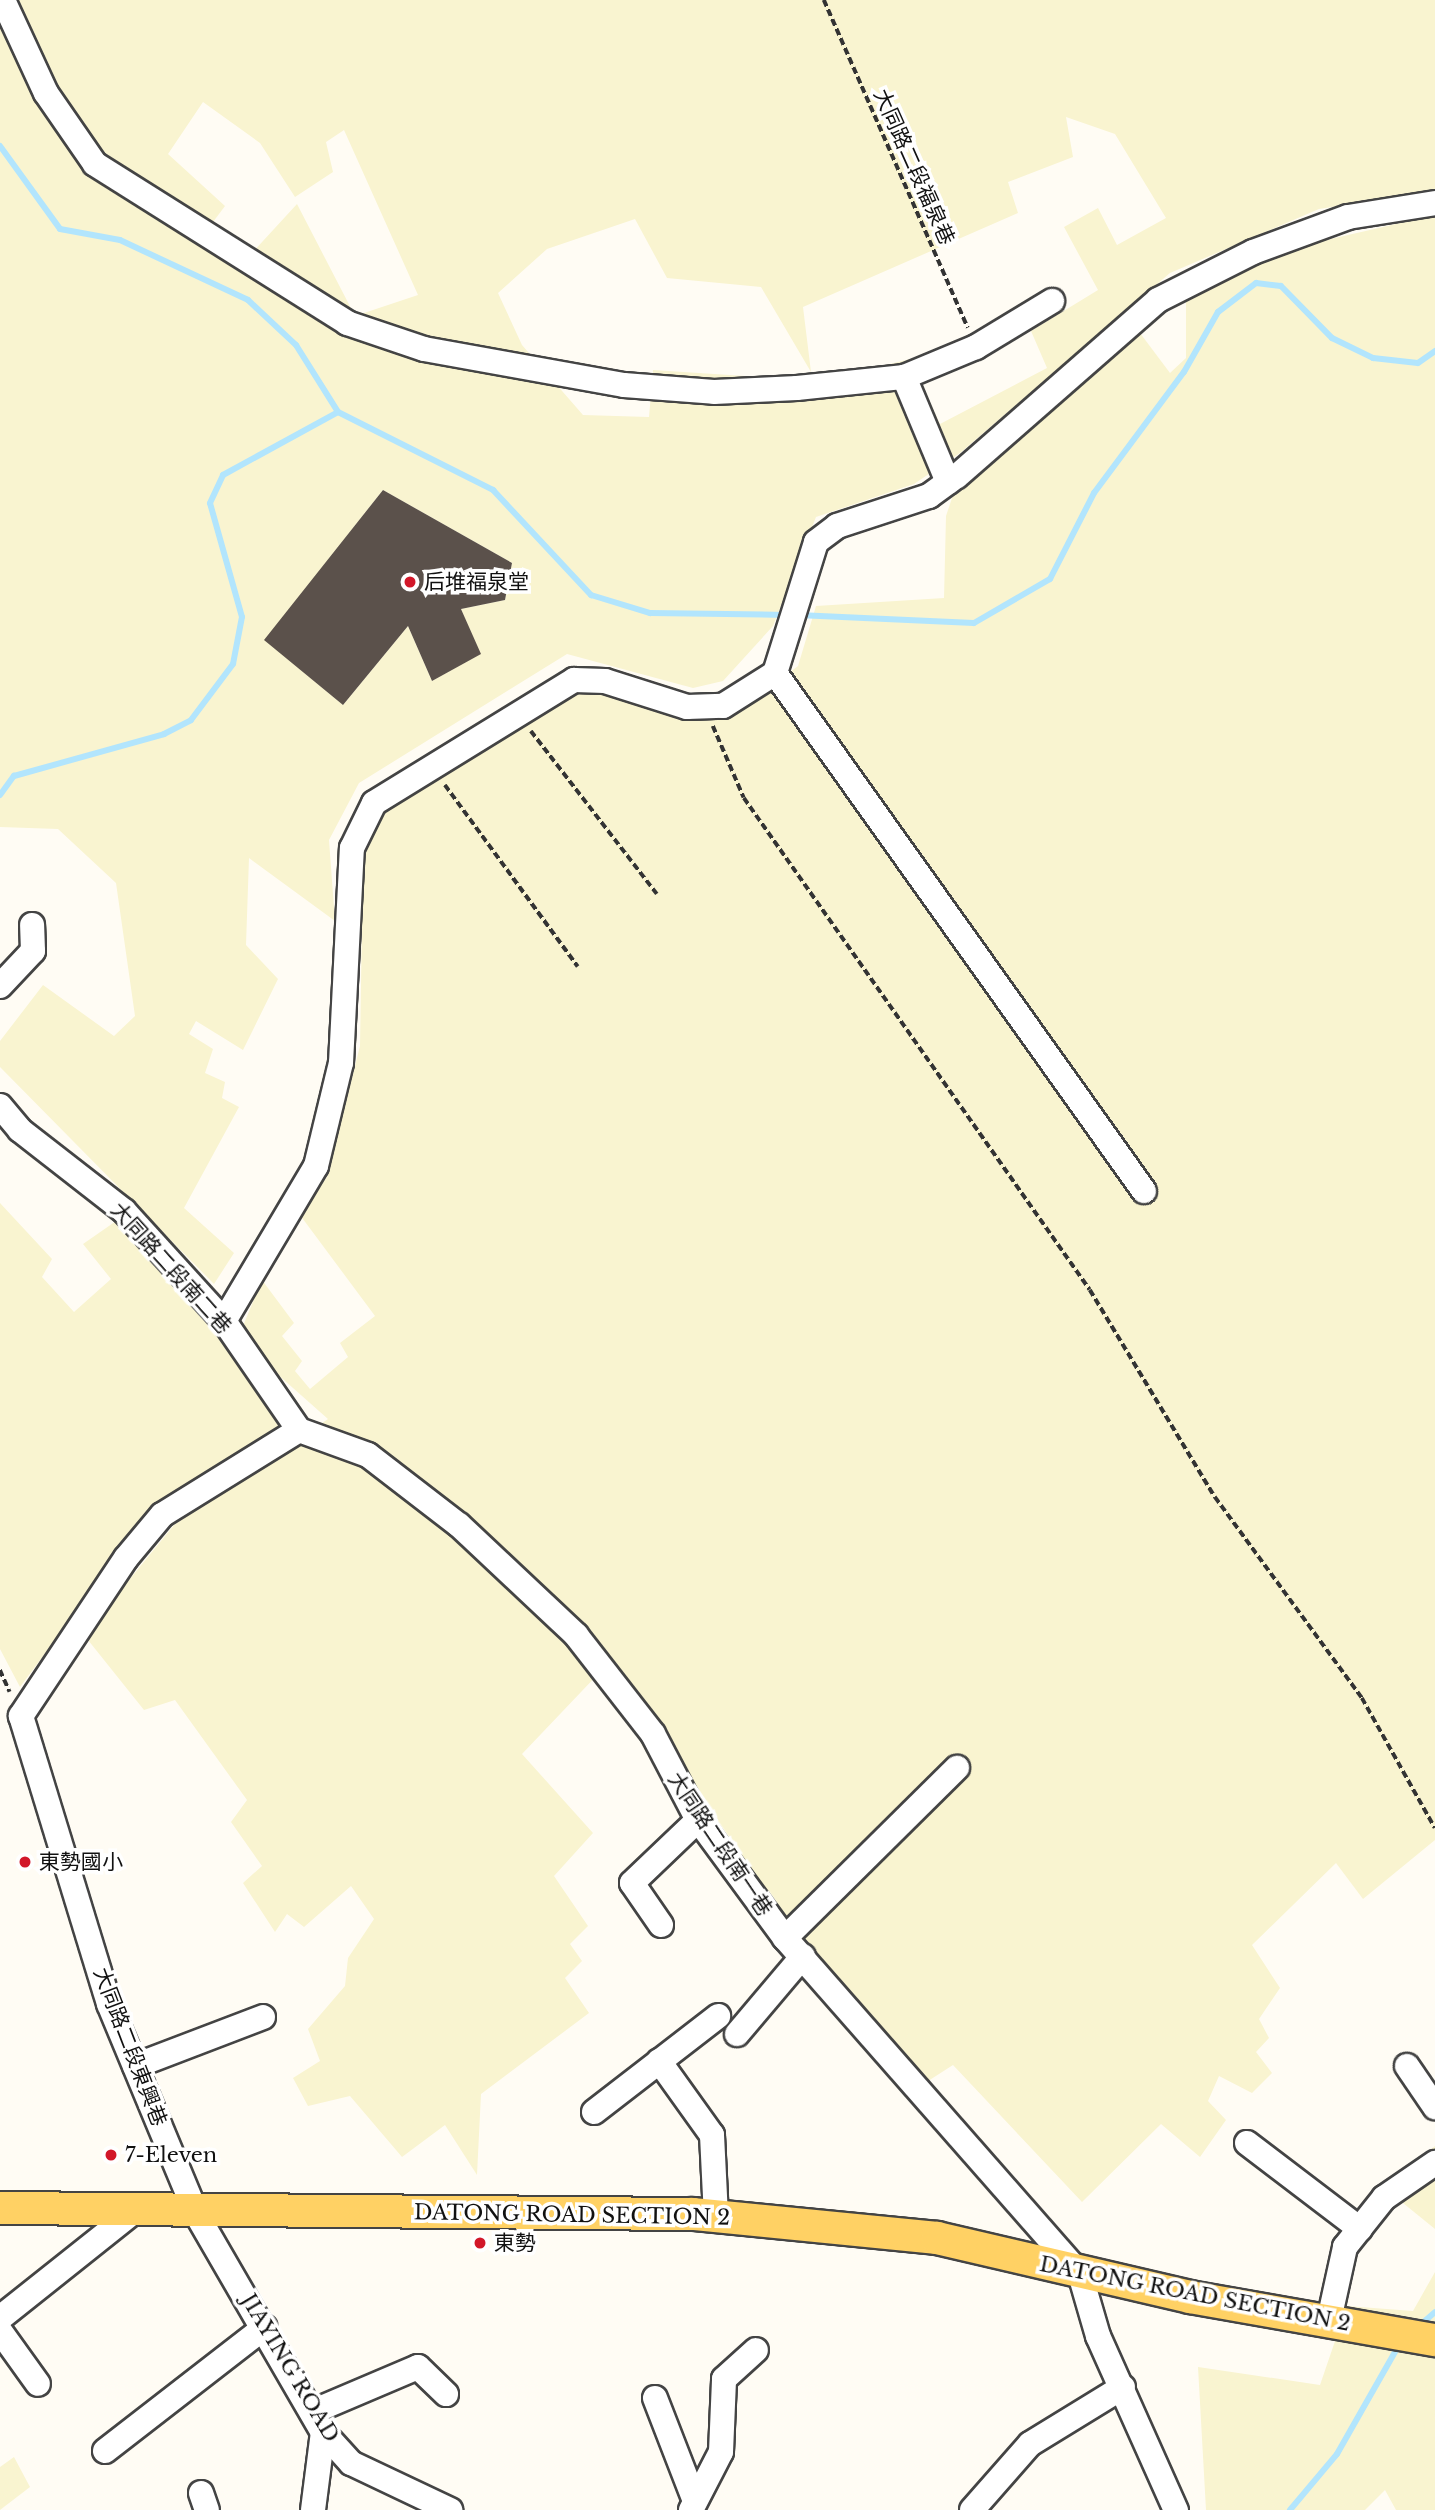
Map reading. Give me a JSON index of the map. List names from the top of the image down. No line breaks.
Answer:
{"streets":{"main road":["DATONG ROAD SECTION 2"],"street":["大同路二段南二巷","大同路二段南一巷","大同路二段東興巷","JIAYING ROAD"],"path":["大同路二段福泉巷"]},"crossings":[["大同路二段南二巷","大同路二段南一巷"],["大同路二段南二巷","大同路二段東興巷"],["大同路二段南一巷","大同路二段東興巷"],["大同路二段南一巷","DATONG ROAD SECTION 2"],["大同路二段東興巷","DATONG ROAD SECTION 2"],["大同路二段東興巷","JIAYING ROAD"],["DATONG ROAD SECTION 2","JIAYING ROAD"]],"places":["后堆福泉堂","東勢國小","7-Eleven","東勢"]}
